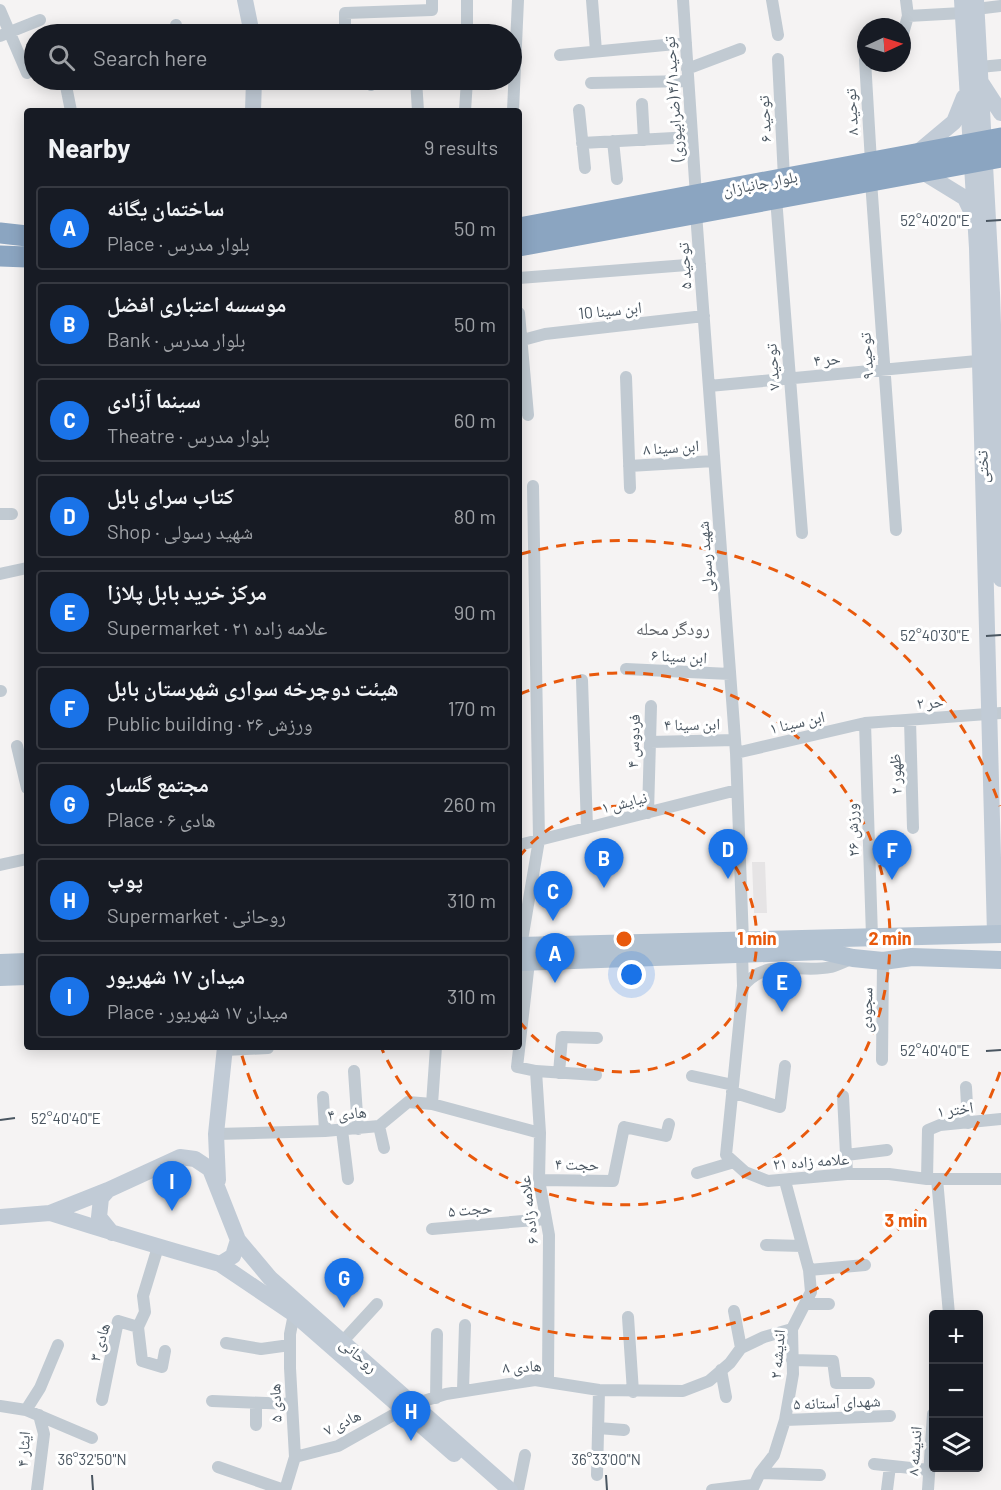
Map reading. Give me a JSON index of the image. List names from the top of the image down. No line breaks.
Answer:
{"streets":{"highway":["بلوار جانبازان"],"main road":["تختی","روحانی"],"street":["توحید۴/۱ (ضرابپوری)","توحید ۸","توحید ۶","توحید ۵","ابن سینا 10","توحید ۹","حر ۴","توحید ۷","ابن سینا ۸","شهید رسولی","ابن سینا ۶","حر ۲","ابن سینا ۱","ابن سینا ۴","فردوس ۴","ظهور ۲","نیایش ۱","ورزش ۲۶","سجودی","اختر ۱","هادی ۴","علامه زاده ۲۱","حجت ۴","حجت ۵","علامه زاده ۶","هادی ۳","اندیشه ۲","هادی ۸","شهدای آستانه ۵","هادی ۵","هادی ۷","ایثار ۴","اندیشه ۸"]},"crossings":[["توحید۴/۱ (ضرابپوری)","بلوار جانبازان"],["توحید۴/۱ (ضرابپوری)","توحید ۵"],["توحید ۸","بلوار جانبازان"],["توحید ۸","توحید ۹"],["توحید ۶","بلوار جانبازان"],["بلوار جانبازان","توحید ۵"],["بلوار جانبازان","توحید ۹"],["بلوار جانبازان","توحید ۷"],["بلوار جانبازان","تختی"],["توحید ۵","ابن سینا 10"],["توحید ۵","شهید رسولی"],["ابن سینا 10","شهید رسولی"],["توحید ۹","حر ۴"],["حر ۴","توحید ۷"],["حر ۴","تختی"],["حر ۴","شهید رسولی"],["ابن سینا ۸","شهید رسولی"],["تختی","حر ۲"],["شهید رسولی","ابن سینا ۶"],["شهید رسولی","ابن سینا ۱"],["شهید رسولی","ابن سینا ۴"],["شهید رسولی","نیایش ۱"],["حر ۲","ابن سینا ۱"],["حر ۲","ظهور ۲"],["حر ۲","ورزش ۲۶"],["ابن سینا ۱","ورزش ۲۶"],["ابن سینا ۴","فردوس ۴"],["فردوس ۴","نیایش ۱"],["اختر ۱","علامه زاده ۲۱"],["هادی ۴","علامه زاده ۶"],["علامه زاده ۲۱","اندیشه ۲"],["حجت ۴","علامه زاده ۶"],["حجت ۵","علامه زاده ۶"],["علامه زاده ۶","هادی ۸"],["هادی ۳","روحانی"],["اندیشه ۲","شهدای آستانه ۵"],["روحانی","هادی ۸"],["روحانی","هادی ۵"],["روحانی","هادی ۷"],["هادی ۸","هادی ۷"],["هادی ۵","هادی ۷"]],"districts":["رودگر محله"],"north":"right","page":{"search":"Search here","heading":["Nearby","9 results"],"list":[{"mark":"A","name":"ساختمان یگانه","note":"Place · بلوار مدرس","value":"50 m"},{"mark":"B","name":"موسسه اعتباری افضل","note":"Bank · بلوار مدرس","value":"50 m"},{"mark":"C","name":"سینما آزادی","note":"Theatre · بلوار مدرس","value":"60 m"},{"mark":"D","name":"کتاب سرای بابل","note":"Shop · شهید رسولی","value":"80 m"},{"mark":"E","name":"مرکز خرید بابل پلازا","note":"Supermarket · علامه زاده ۲۱","value":"90 m"},{"mark":"F","name":"هیئت دوچرخه سواری شهرستان بابل","note":"Public building · ورزش ۲۶","value":"170 m"},{"mark":"G","name":"مجتمع گلسار","note":"Place · هادی ۶","value":"260 m"},{"mark":"H","name":"پوپ","note":"Supermarket · روحانی","value":"310 m"},{"mark":"I","name":"میدان ۱۷ شهریور","note":"Place · میدان ۱۷ شهریور","value":"310 m"}],"pins":["D","F","B","C","A","E","I","G","H"],"map_buttons":["+","−"]},"coordinates":["52°40'20\"E","52°40'30\"E","52°40'40\"E","36°32'50\"N","36°33'00\"N"],"rings":["1 min","2 min","3 min"]}
